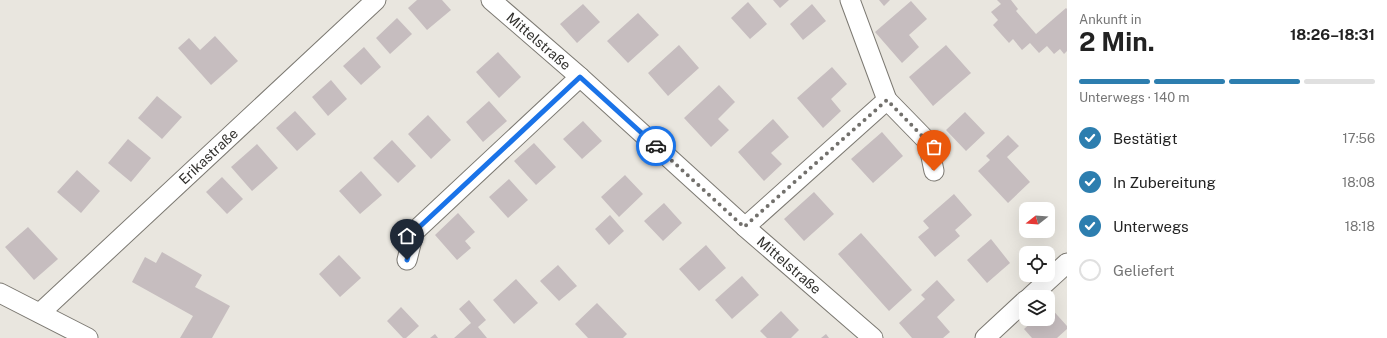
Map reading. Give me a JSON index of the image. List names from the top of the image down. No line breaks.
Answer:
{"streets":{"street":["Mittelstraße","Erikastraße"]},"north":"left","page":{"heading":["2 Min.","Ankunft in","18:26–18:31"],"bar":"Unterwegs · 140 m","list":[["Bestätigt","17:56"],["In Zubereitung","18:08"],["Unterwegs","18:18"],"Geliefert"]}}
